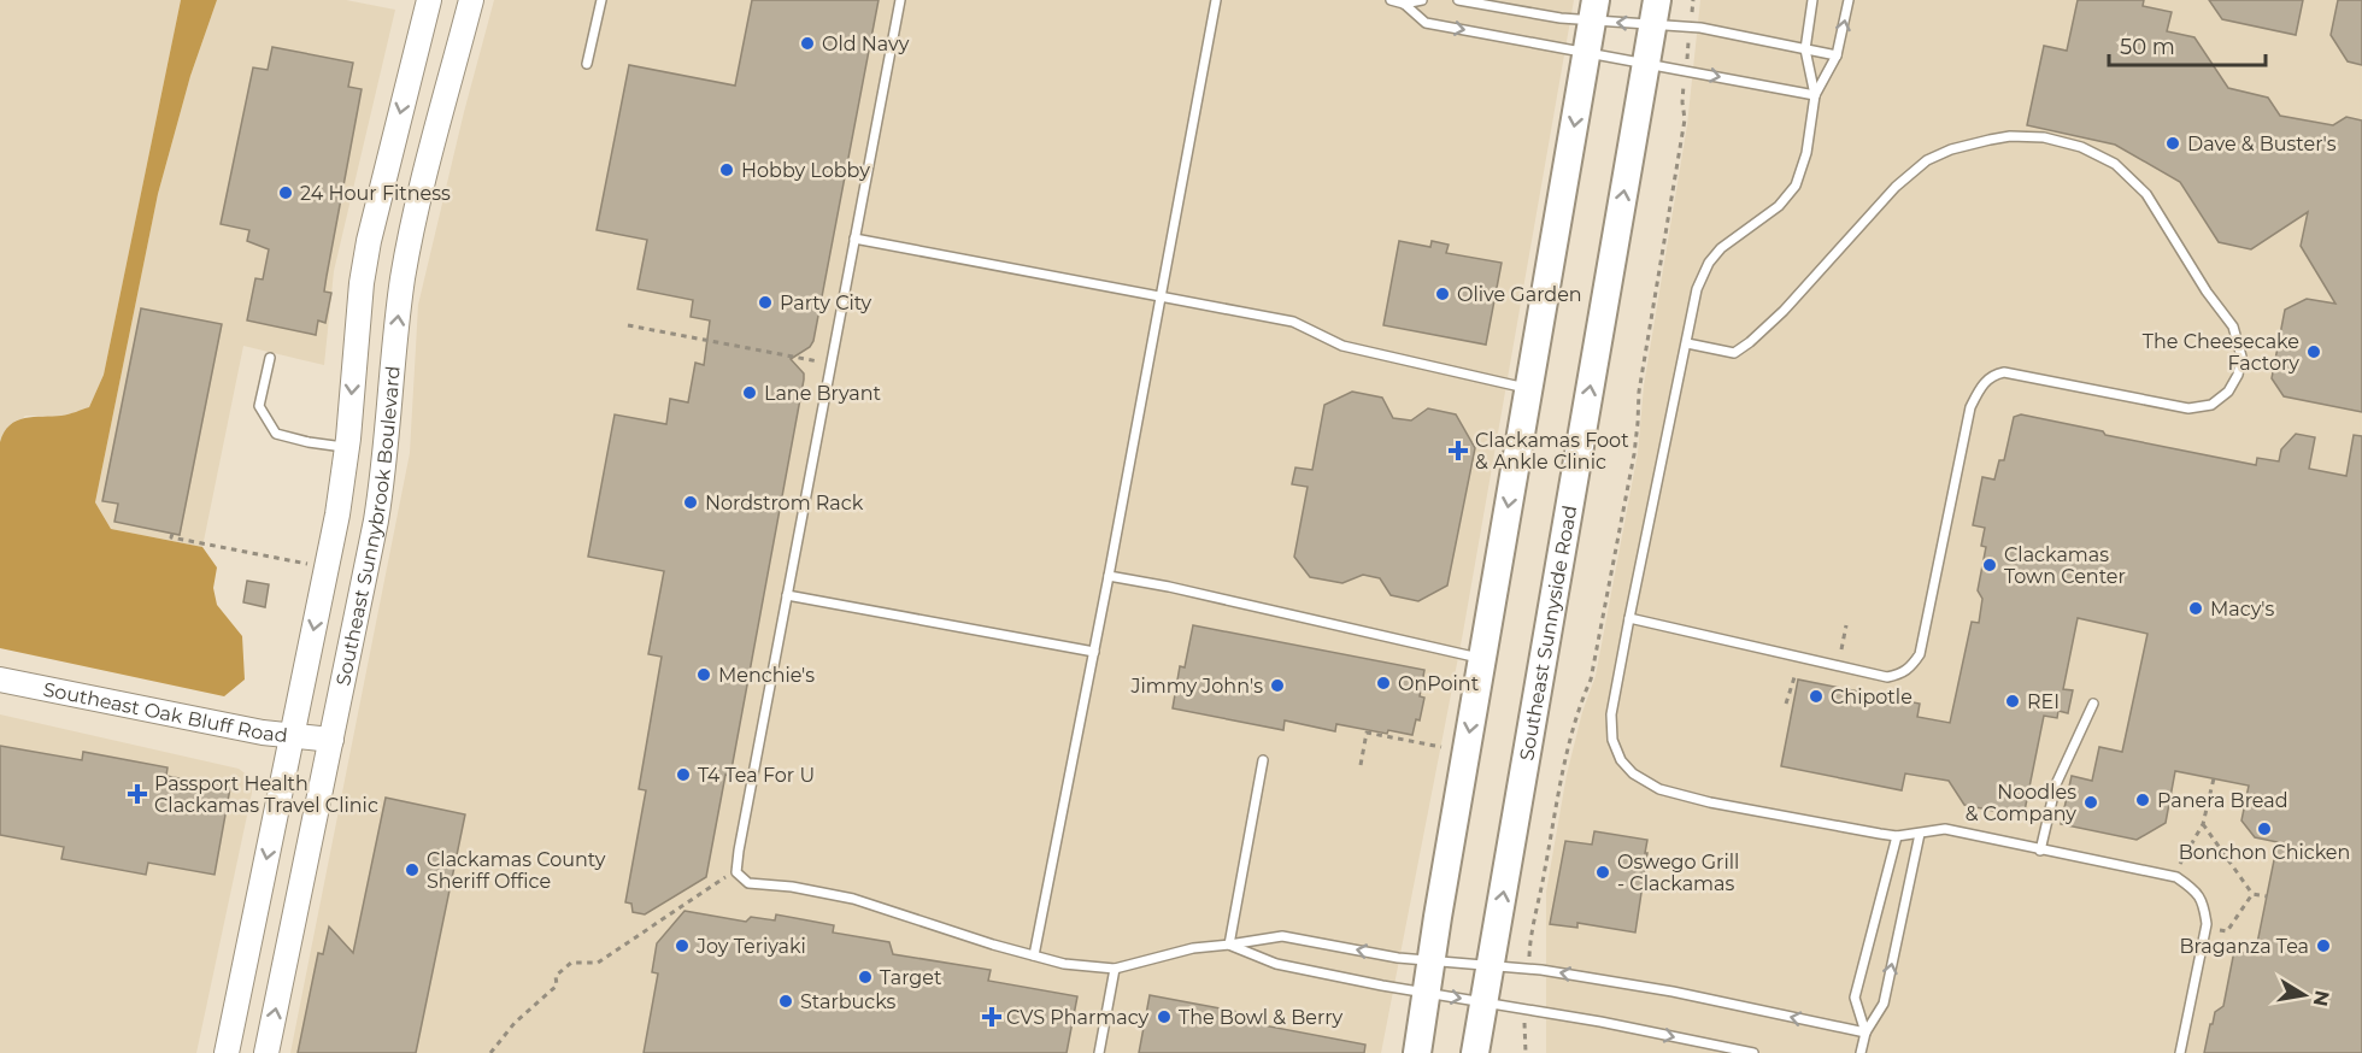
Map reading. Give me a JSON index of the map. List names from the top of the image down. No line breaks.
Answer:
{"streets":{"main road":["Southeast Sunnybrook Boulevard","Southeast Sunnyside Road","Southeast Oak Bluff Road"]},"crossings":[["Southeast Sunnybrook Boulevard","Southeast Oak Bluff Road"]],"places":{"other":["Old Navy","Dave & Buster's","Hobby Lobby","24 Hour Fitness","Olive Garden","Party City","The Cheesecake Factory","Lane Bryant","Nordstrom Rack","Clackamas Town Center","Macy's","Menchie's","OnPoint","Jimmy John's","Chipotle","REI","T4 Tea For U","Panera Bread","Noodles & Company","Bonchon Chicken","Clackamas County Sheriff Office","Oswego Grill - Clackamas","Joy Teriyaki","Braganza Tea","Target","Starbucks","The Bowl & Berry"],"health":["Clackamas Foot & Ankle Clinic","Passport Health Clackamas Travel Clinic","CVS Pharmacy"]},"scale_bar":"50 m","north":"right"}
